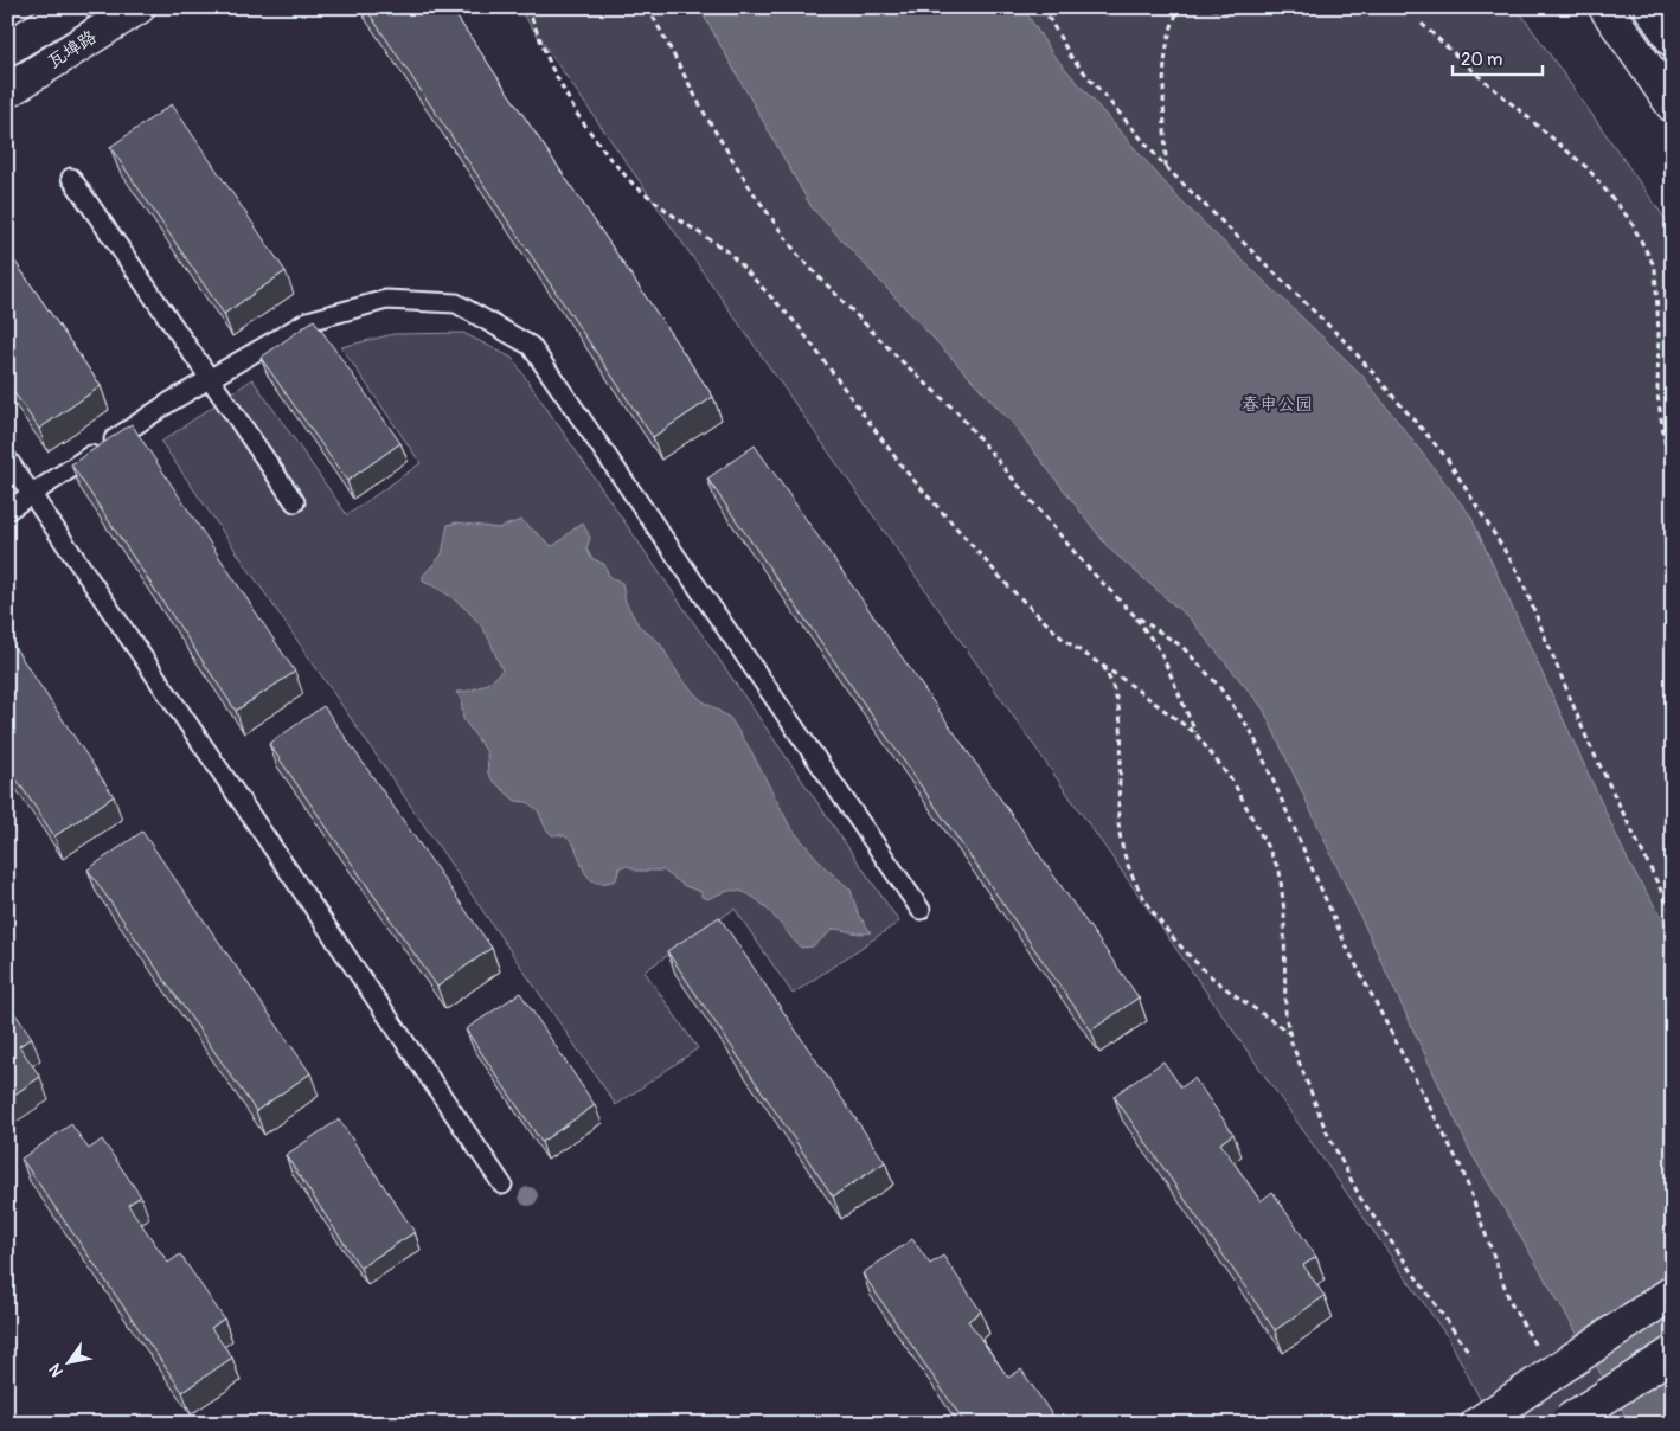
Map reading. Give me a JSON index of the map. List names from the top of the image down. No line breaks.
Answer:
{"streets":{"street":["瓦埠路"]},"parks":["春申公园"],"scale_bar":"20 m","north":"bottom left"}
